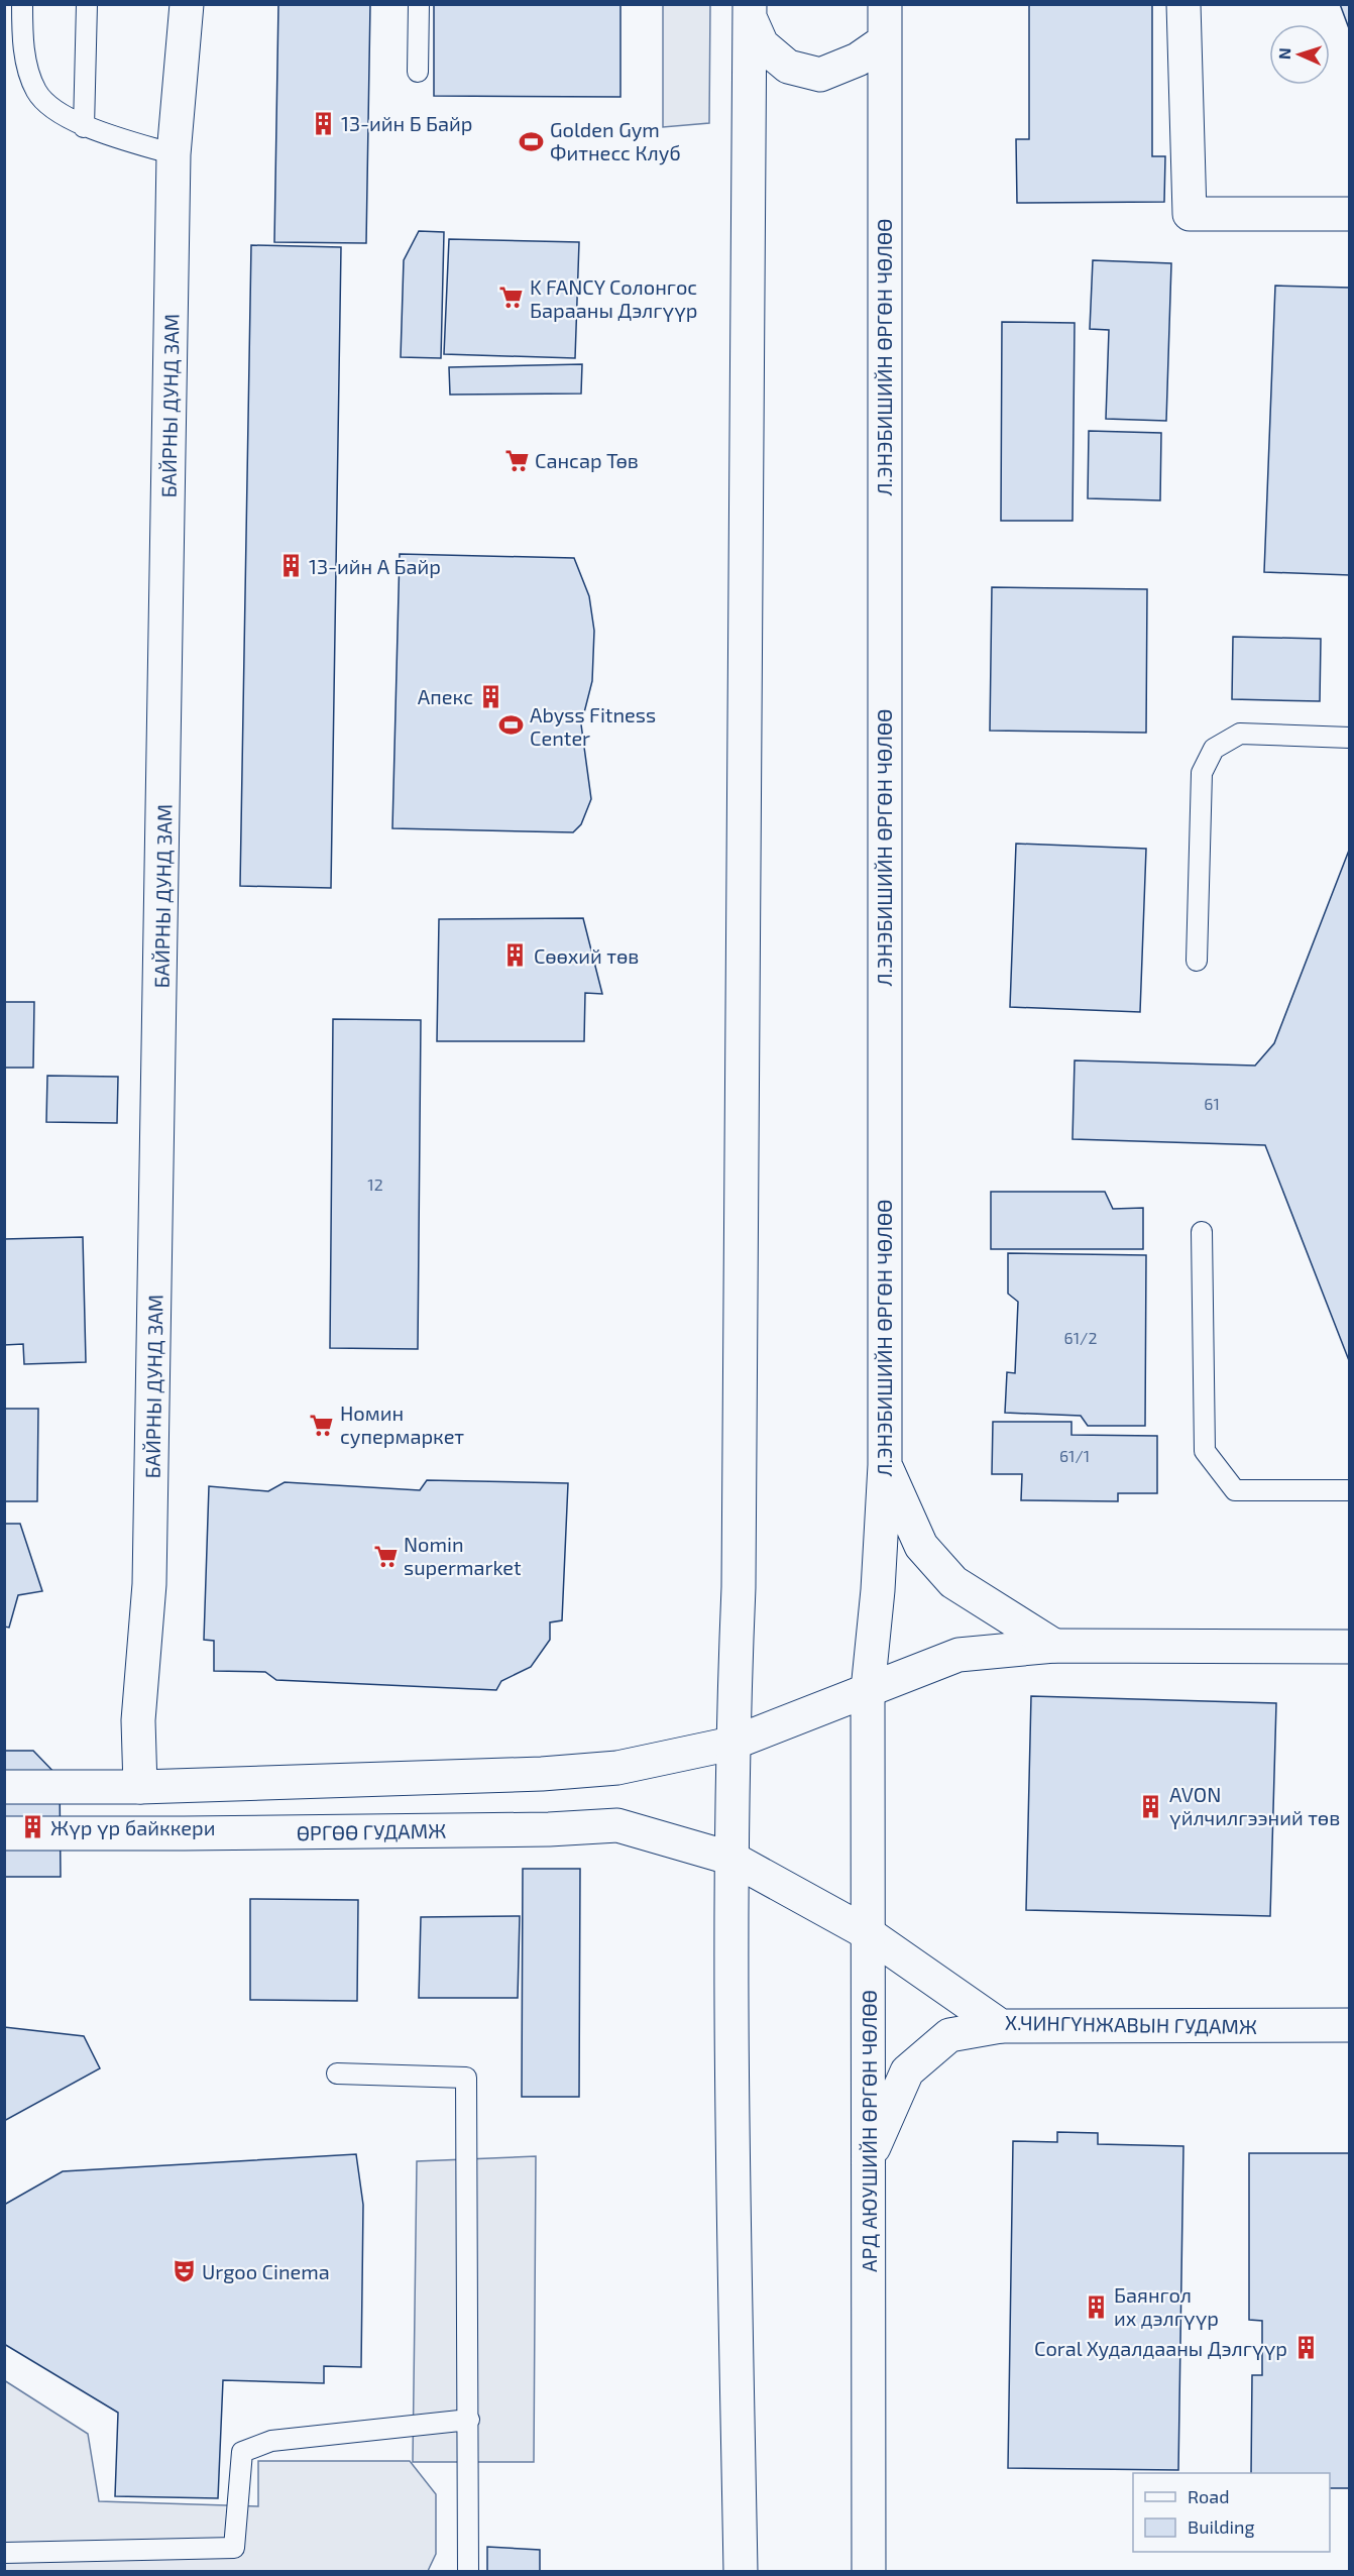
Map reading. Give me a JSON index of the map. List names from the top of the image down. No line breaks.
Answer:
{"streets":{"main road":["Л.ЭНЭБИШИЙН ӨРГӨН ЧӨЛӨӨ","БАЙРНЫ ДУНД ЗАМ","ӨРГӨӨ ГУДАМЖ","Х.ЧИНГҮНЖАВЫН ГУДАМЖ","АРД АЮУШИЙН ӨРГӨН ЧӨЛӨӨ"]},"crossings":[["Л.ЭНЭБИШИЙН ӨРГӨН ЧӨЛӨӨ","АРД АЮУШИЙН ӨРГӨН ЧӨЛӨӨ"],["ӨРГӨӨ ГУДАМЖ","Х.ЧИНГҮНЖАВЫН ГУДАМЖ"],["ӨРГӨӨ ГУДАМЖ","АРД АЮУШИЙН ӨРГӨН ЧӨЛӨӨ"],["Х.ЧИНГҮНЖАВЫН ГУДАМЖ","АРД АЮУШИЙН ӨРГӨН ЧӨЛӨӨ"]],"places":{"building":["13-ийн Б Байр","13-ийн А Байр","Aпекс","Сөөхий төв","AVON үйлчилгээний төв","Жүр үр байккери","Баянгол их дэлгүүр","Coral Худалдааны Дэлгүүр"],"sports":["Golden Gym Фитнесс Клуб","Abyss Fitness Center"],"supermarket":["K FANCY Солонгос Барааны Дэлгүүр","Сансар Төв","Номин супермаркет","Nomin supermarket"],"theatre":["Urgoo Cinema"]},"house_numbers":["61","12","61/2","61/1"],"legend":["Road","Building"],"north":"left"}
